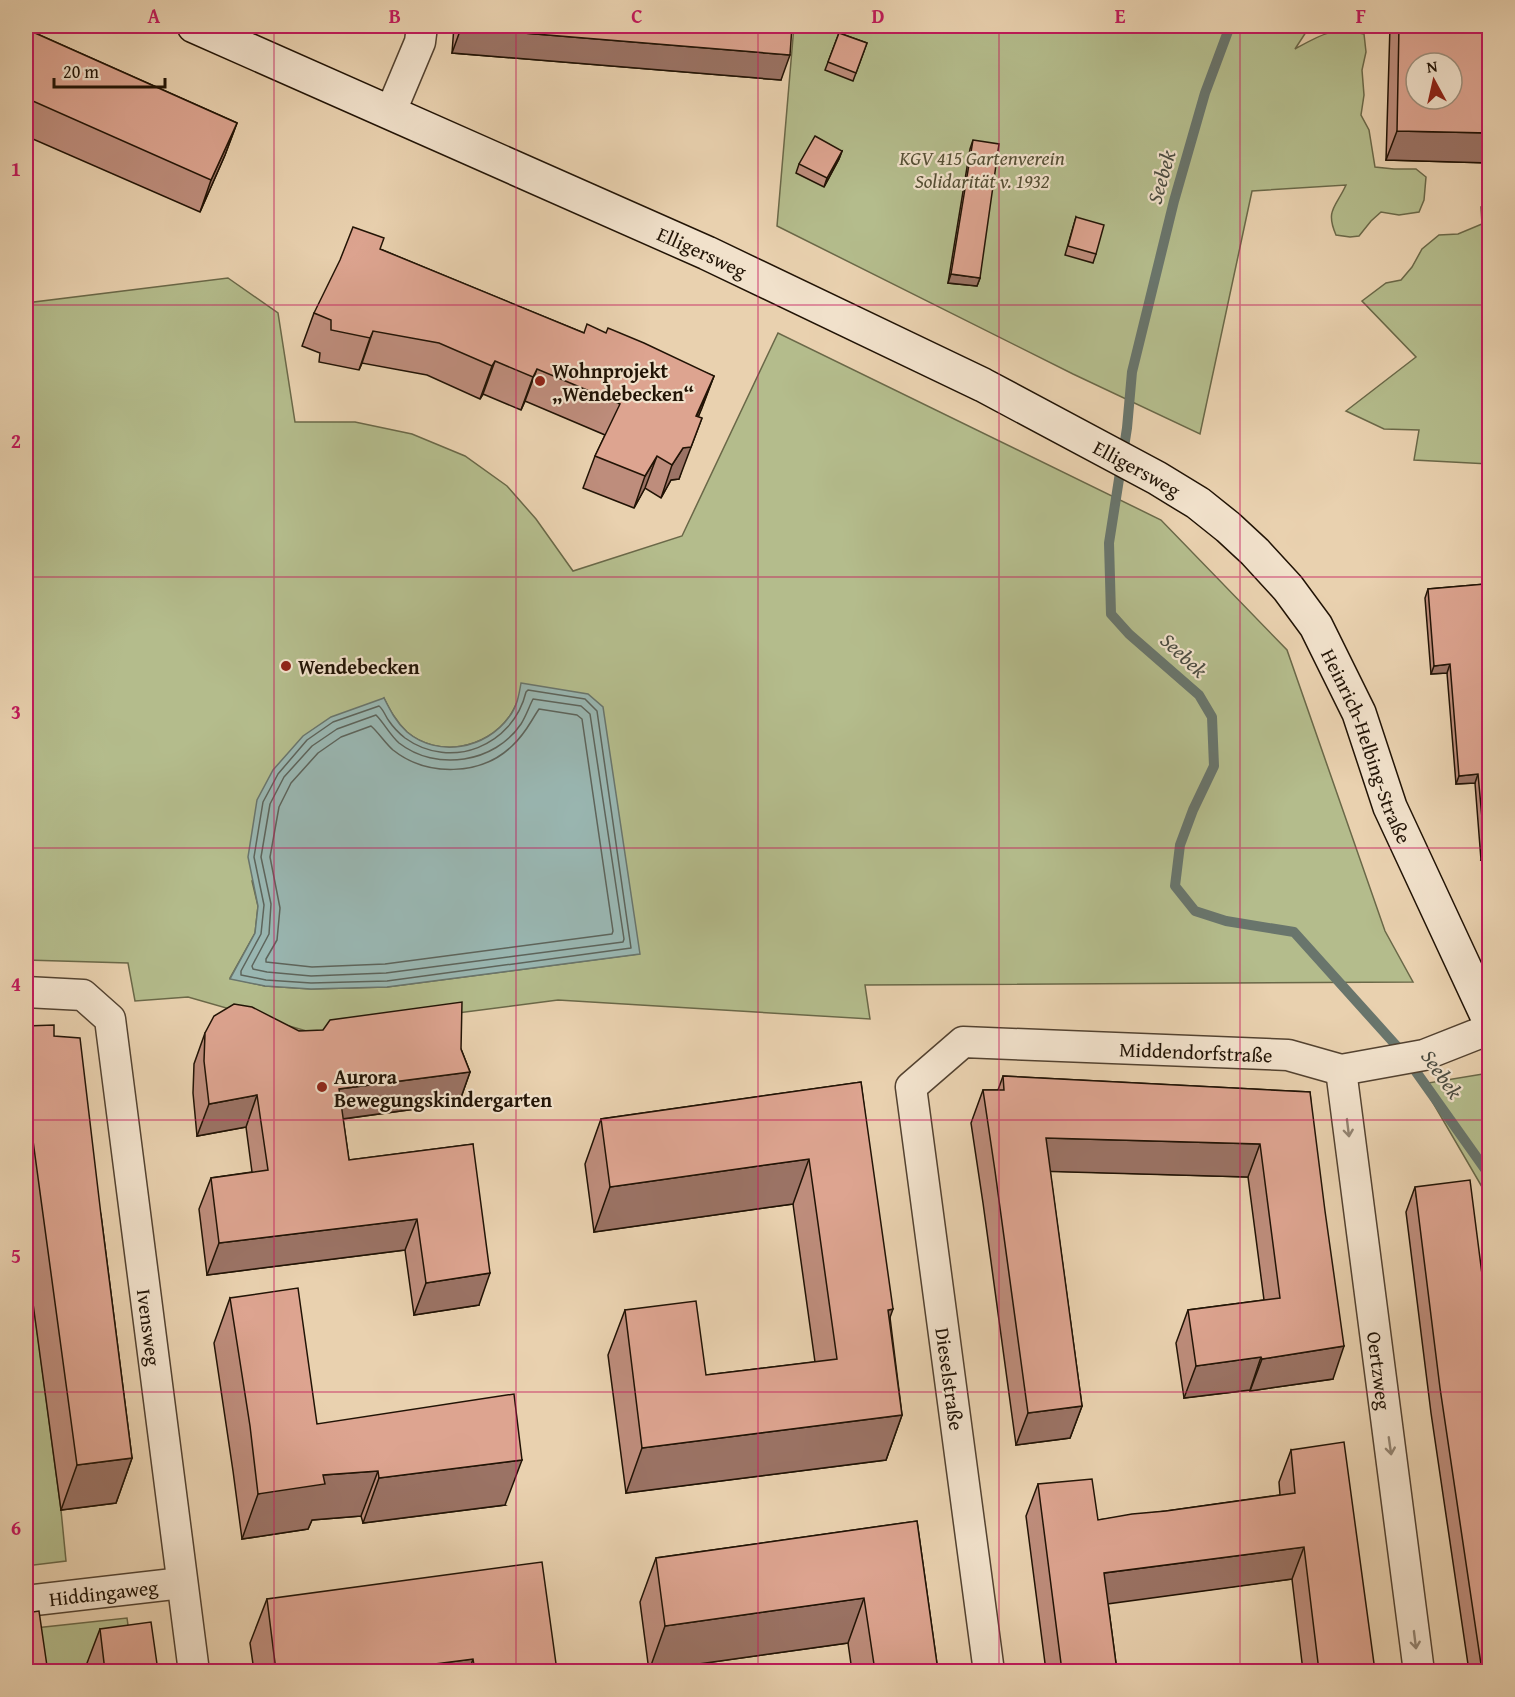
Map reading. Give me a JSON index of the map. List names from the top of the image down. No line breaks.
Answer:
{"streets":{"street":["Elligersweg","Heinrich-Helbing-Straße","Middendorfstraße","Ivensweg","Oertzweg","Dieselstraße","Hiddingaweg"]},"crossings":[["Elligersweg","Heinrich-Helbing-Straße"],["Middendorfstraße","Oertzweg"],["Middendorfstraße","Dieselstraße"],["Ivensweg","Hiddingaweg"]],"one_way":["Oertzweg"],"water":["Seebek"],"parks":["KGV 415 Gartenverein Solidarität v. 1932"],"places":["Wohnprojekt „Wendebecken“","Wendebecken","Aurora Bewegungskindergarten"],"scale_bar":"20 m","north":"top","grid":{"columns":["A","B","C","D","E","F"],"rows":["1","2","3","4","5","6"]}}
